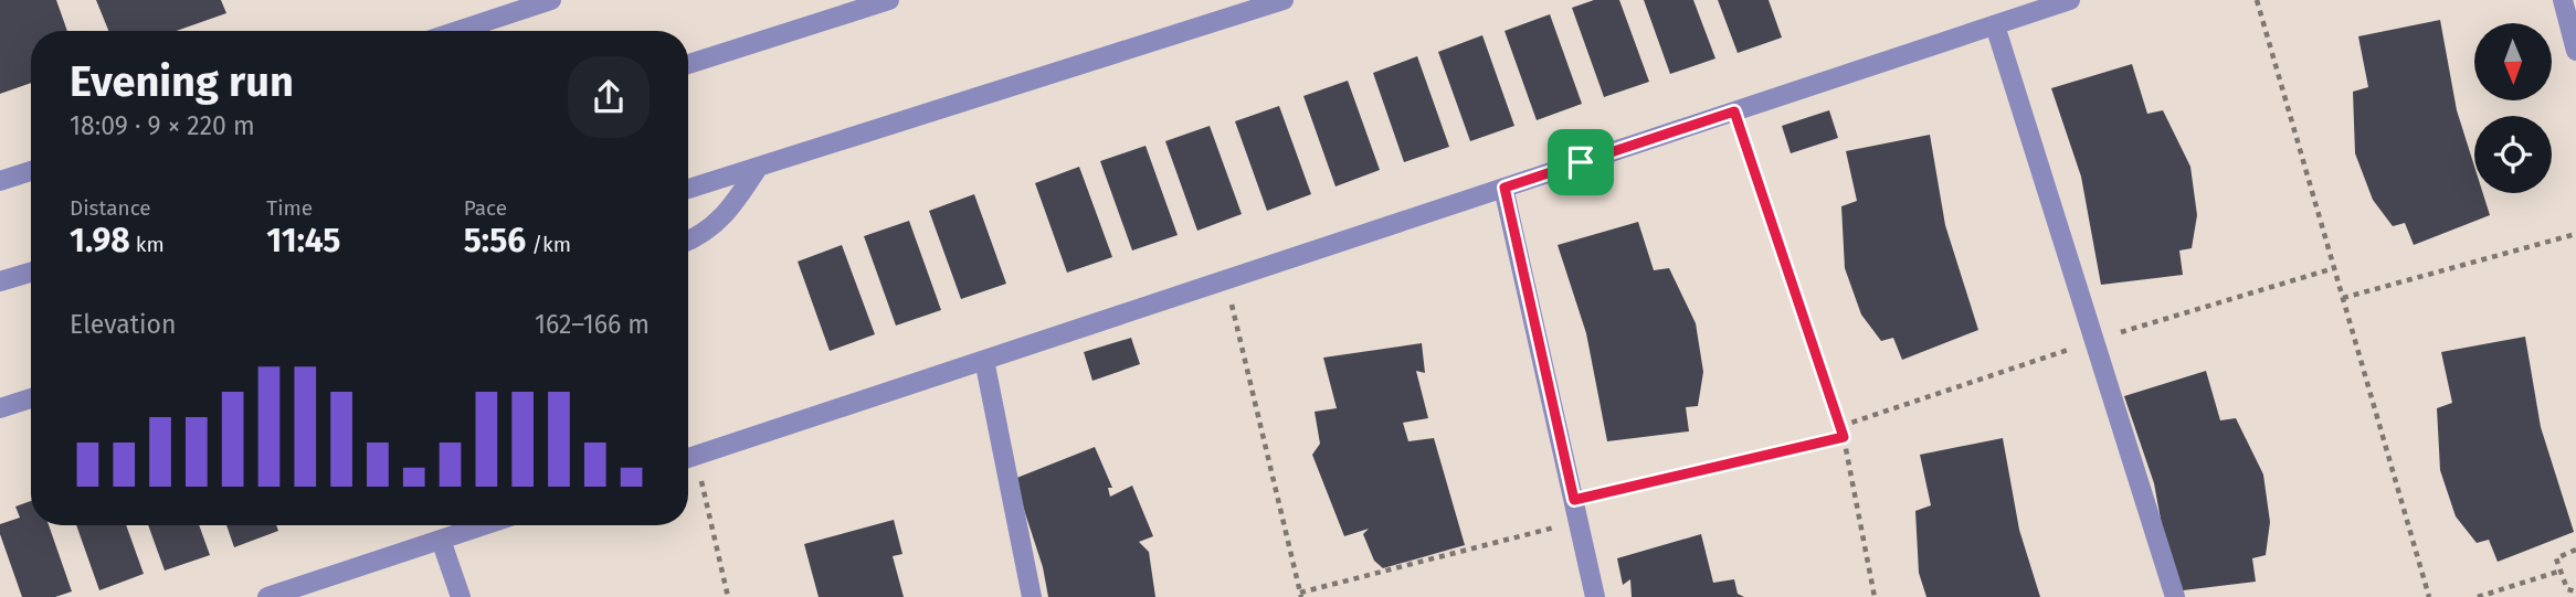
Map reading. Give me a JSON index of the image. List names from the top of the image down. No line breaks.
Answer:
{"north":"bottom","page":{"heading":["Evening run","18:09 · 9 × 220 m"],"stats":[["Distance","1.98 km"],["Time","11:45"],["Pace","5:56 /km"]],"chart":["Elevation","162–166 m"]}}
